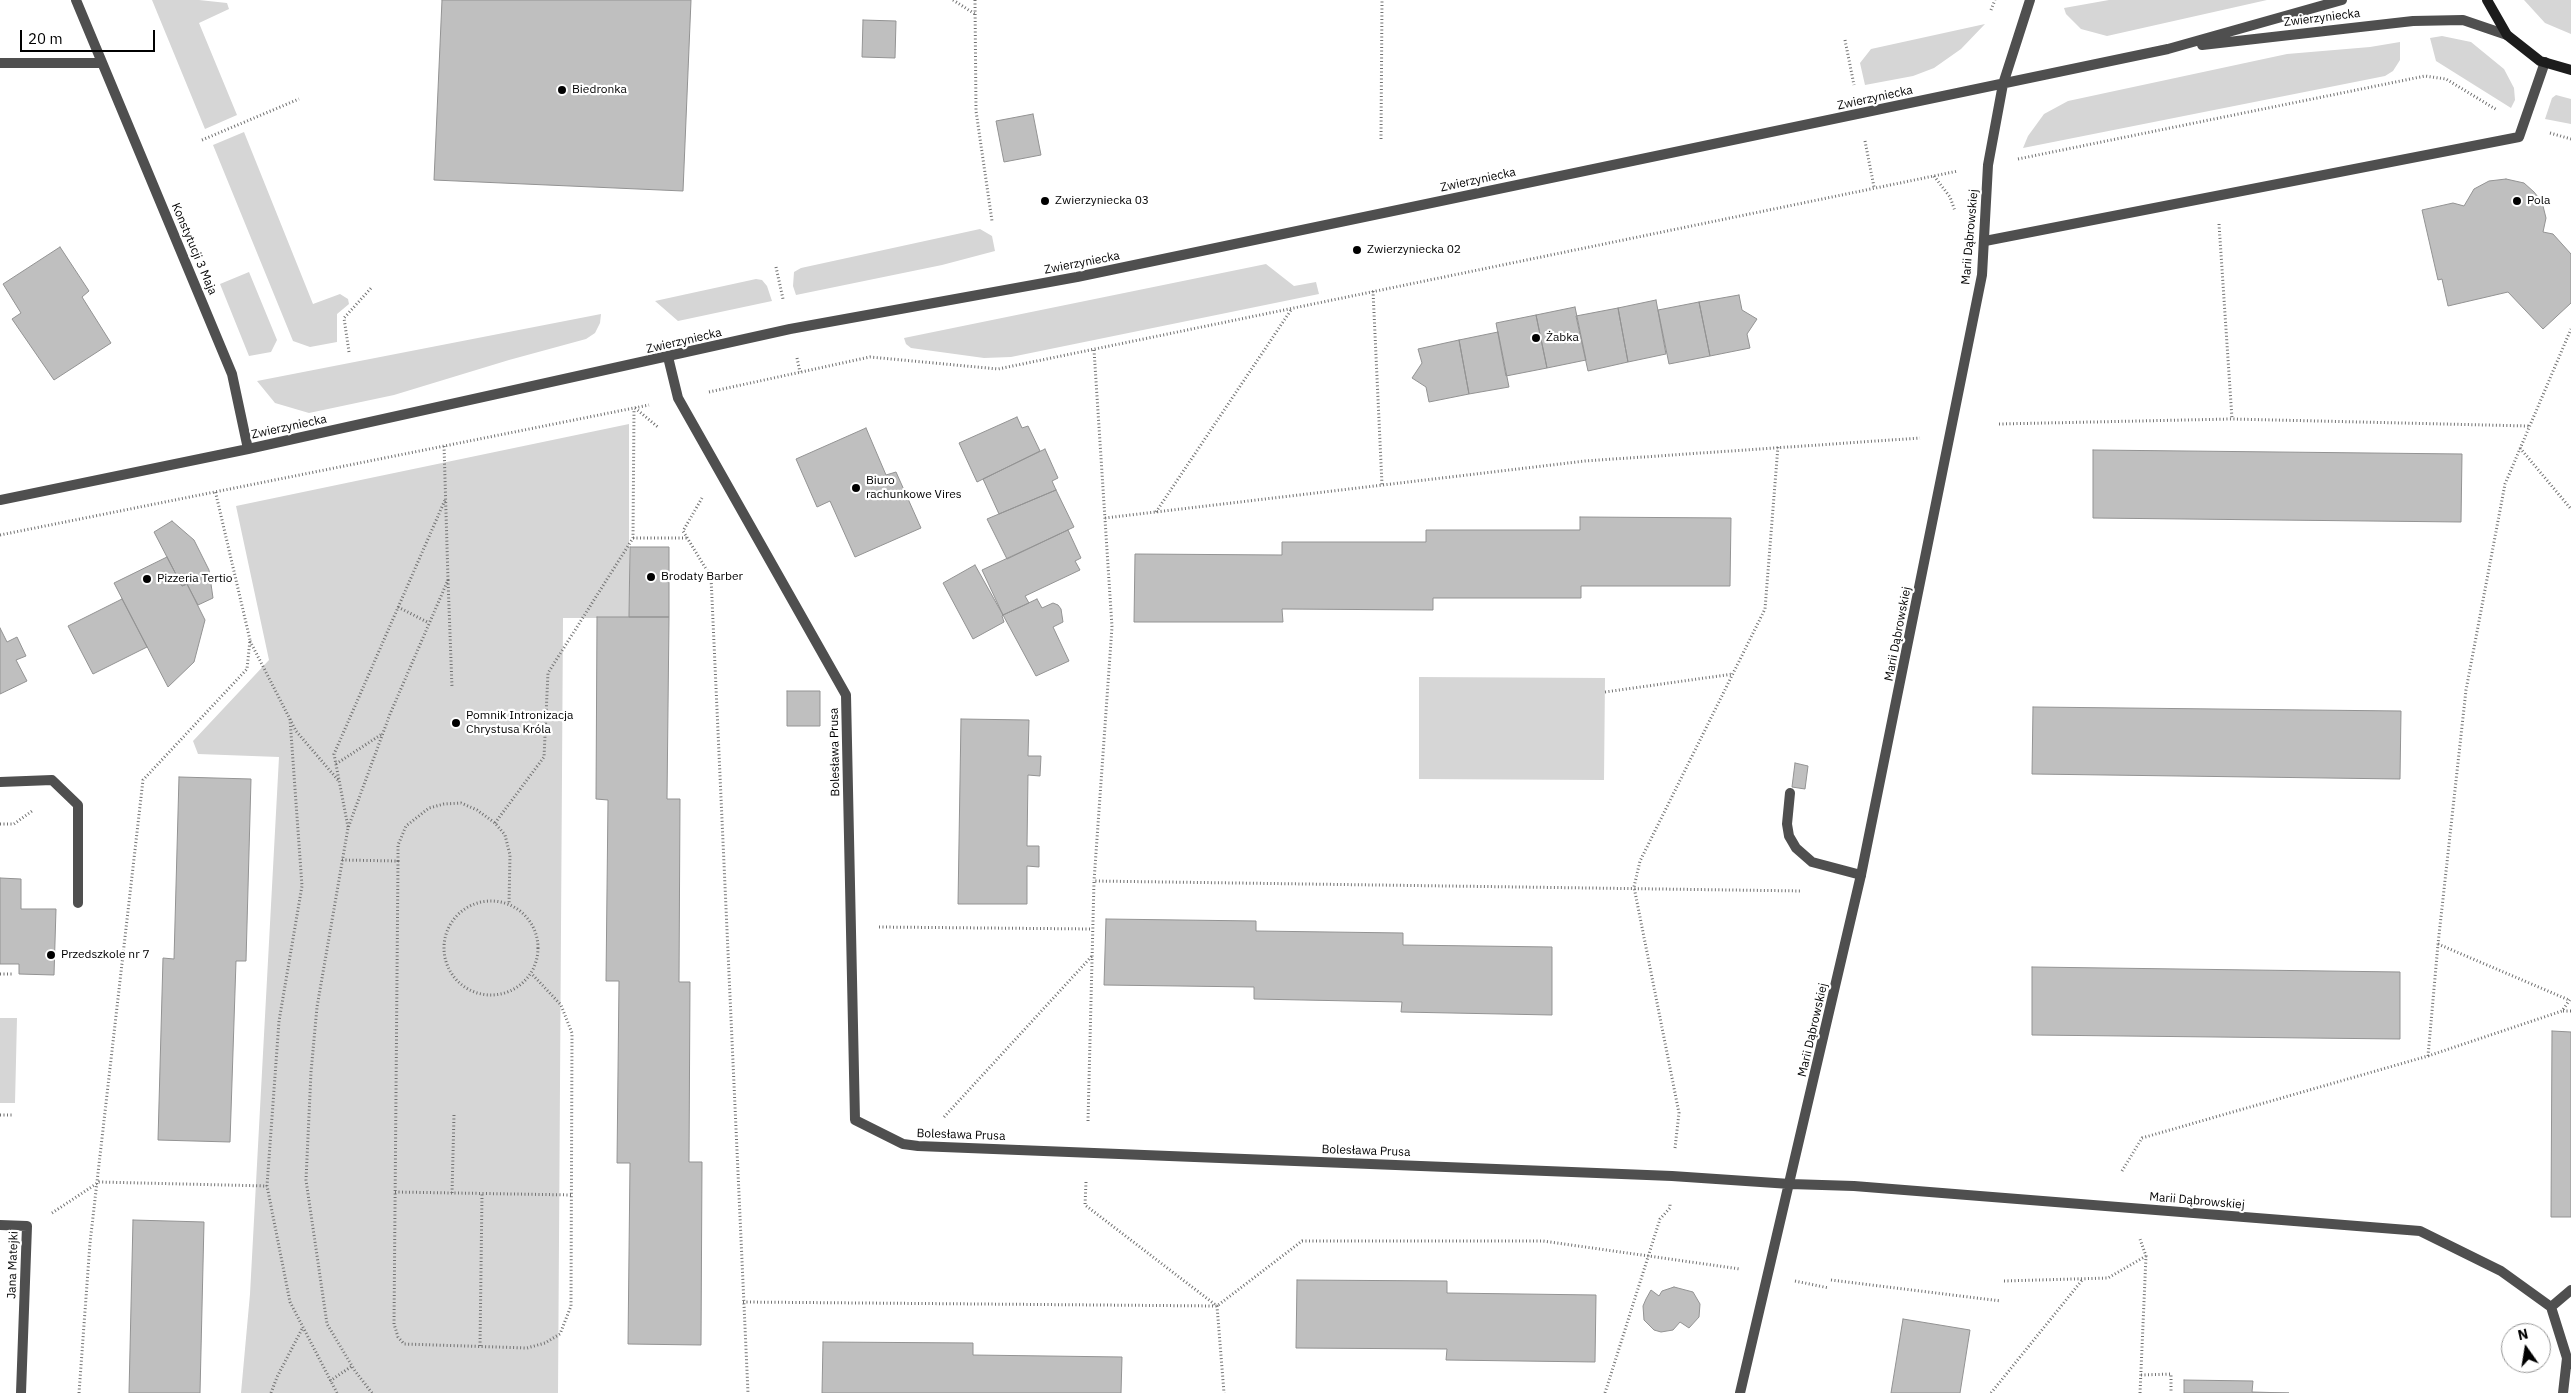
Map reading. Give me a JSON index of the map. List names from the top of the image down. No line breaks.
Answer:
{"streets":{"street":["Zwierzyniecka","Marii Dąbrowskiej","Konstytucji 3 Maja","Bolesława Prusa","Jana Matejki"]},"crossings":[["Zwierzyniecka","Marii Dąbrowskiej"],["Zwierzyniecka","Konstytucji 3 Maja"],["Zwierzyniecka","Bolesława Prusa"],["Marii Dąbrowskiej","Bolesława Prusa"]],"places":["Biedronka","Zwierzyniecka 03","Pola","Zwierzyniecka 02","Żabka","Biuro rachunkowe Vires","Brodaty Barber","Pizzeria Tertio","Pomnik Intronizacja Chrystusa Króla","Przedszkole nr 7"],"scale_bar":"20 m","north":"top"}
